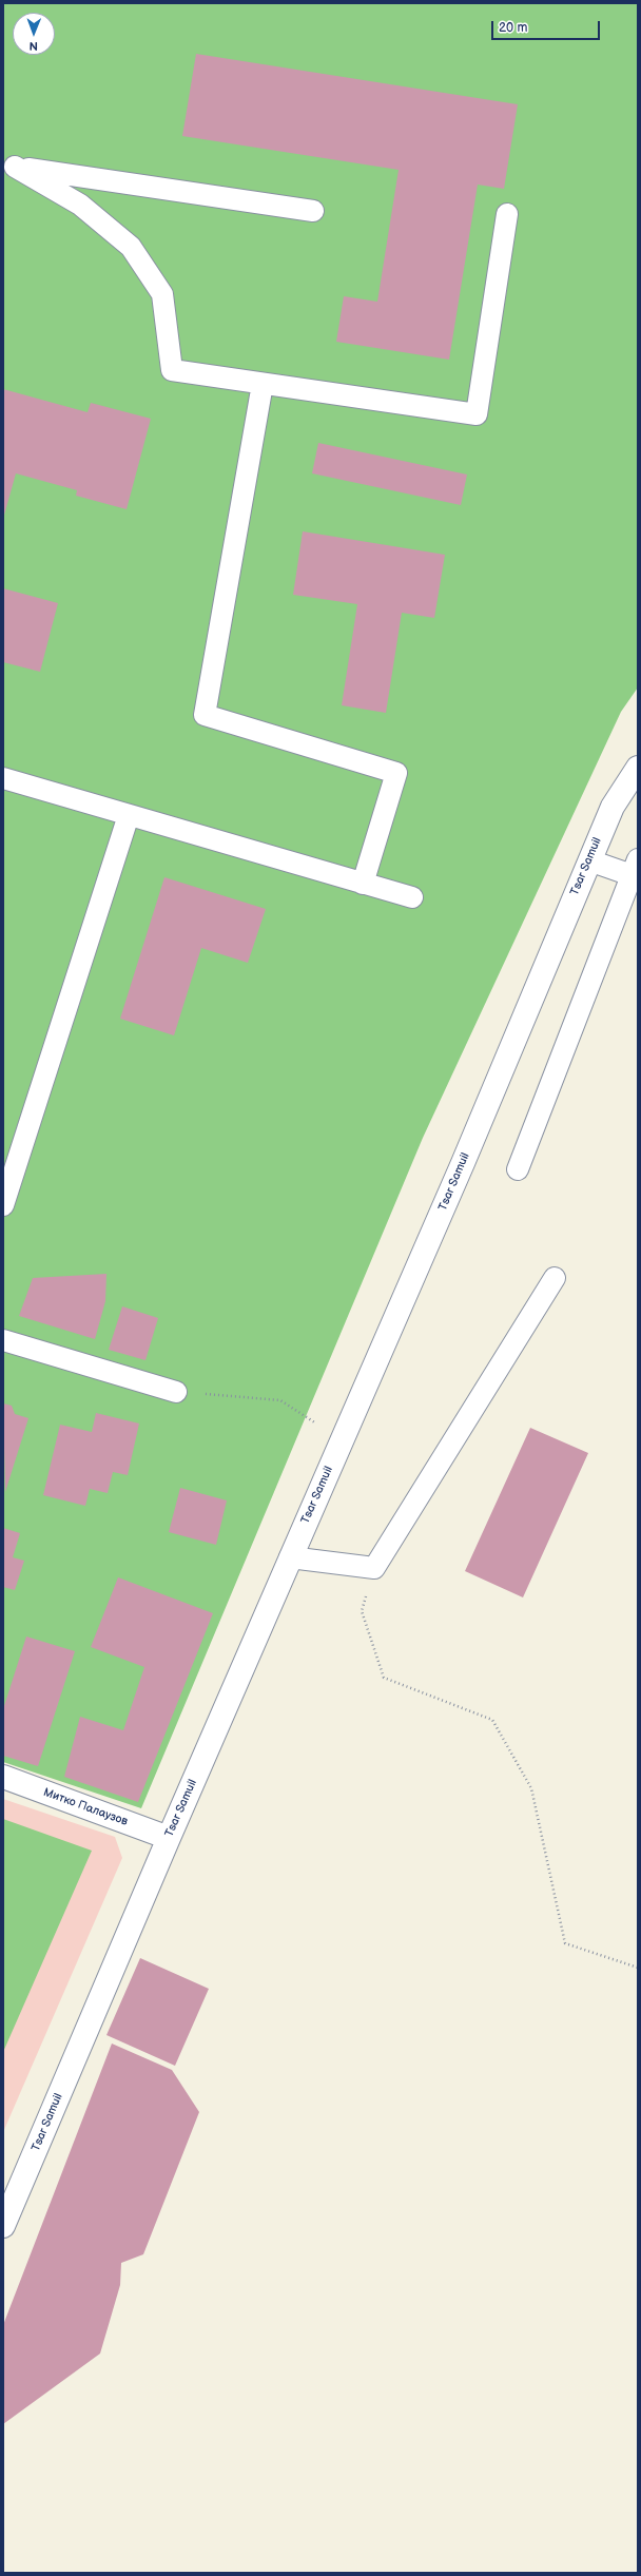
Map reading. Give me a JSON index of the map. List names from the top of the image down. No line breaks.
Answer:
{"streets":{"street":["Tsar Samuil","Митко Палаузов"]},"crossings":[["Tsar Samuil","Митко Палаузов"]],"scale_bar":"20 m","north":"bottom"}
